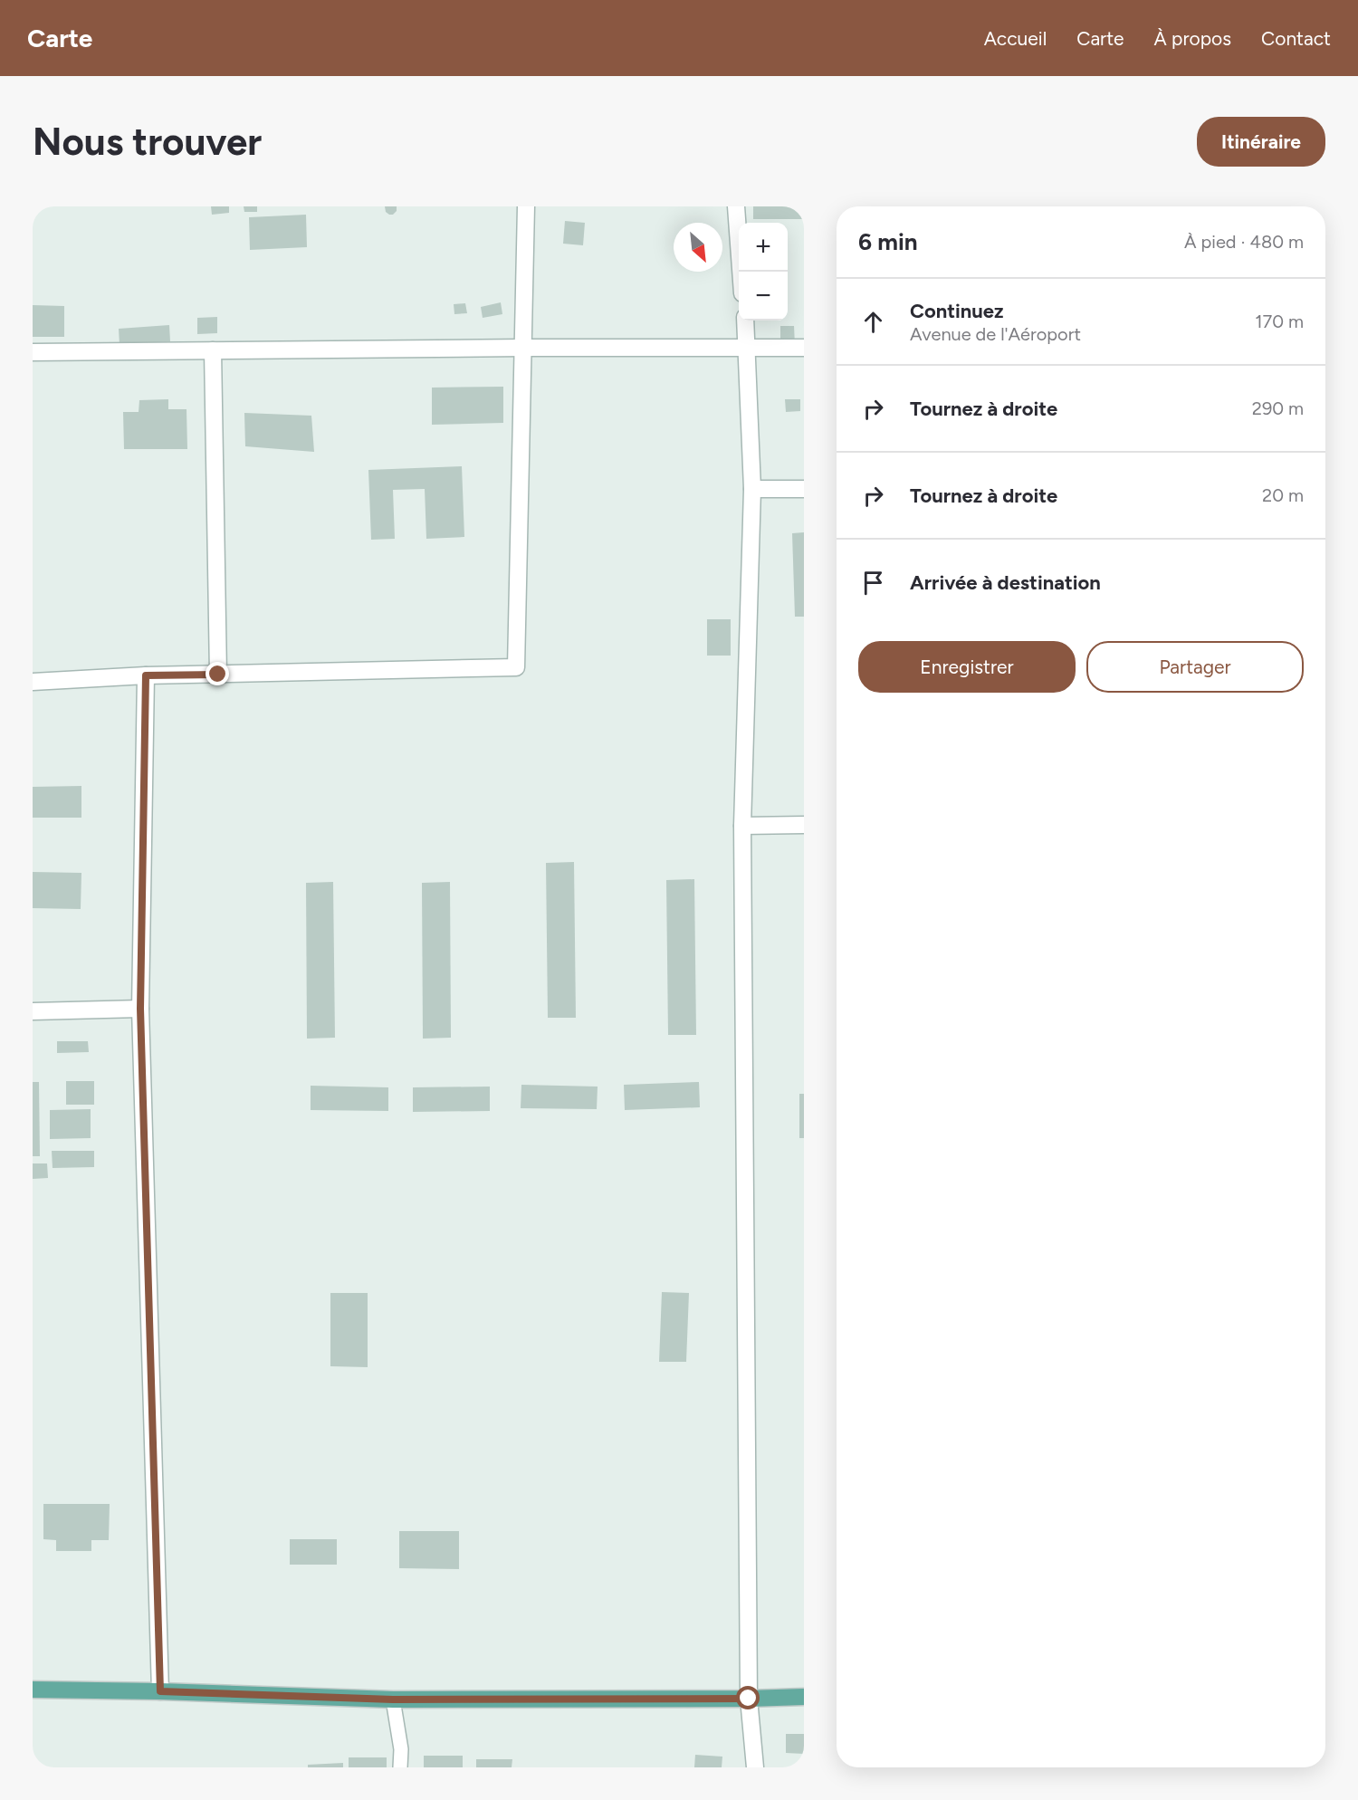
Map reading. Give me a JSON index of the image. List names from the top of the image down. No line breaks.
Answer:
{"north":"bottom right","page":{"header":"Carte","nav":["Accueil","Carte","À propos","Contact"],"buttons":["Itinéraire",["Enregistrer","Partager"]],"title":"Nous trouver","heading":["6 min","À pied · 480 m"],"map_buttons":["+","−"],"list":[["Continuez","Avenue de l'Aéroport","170 m"],["Tournez à droite","290 m"],["Tournez à droite","20 m"],"Arrivée à destination"]}}
